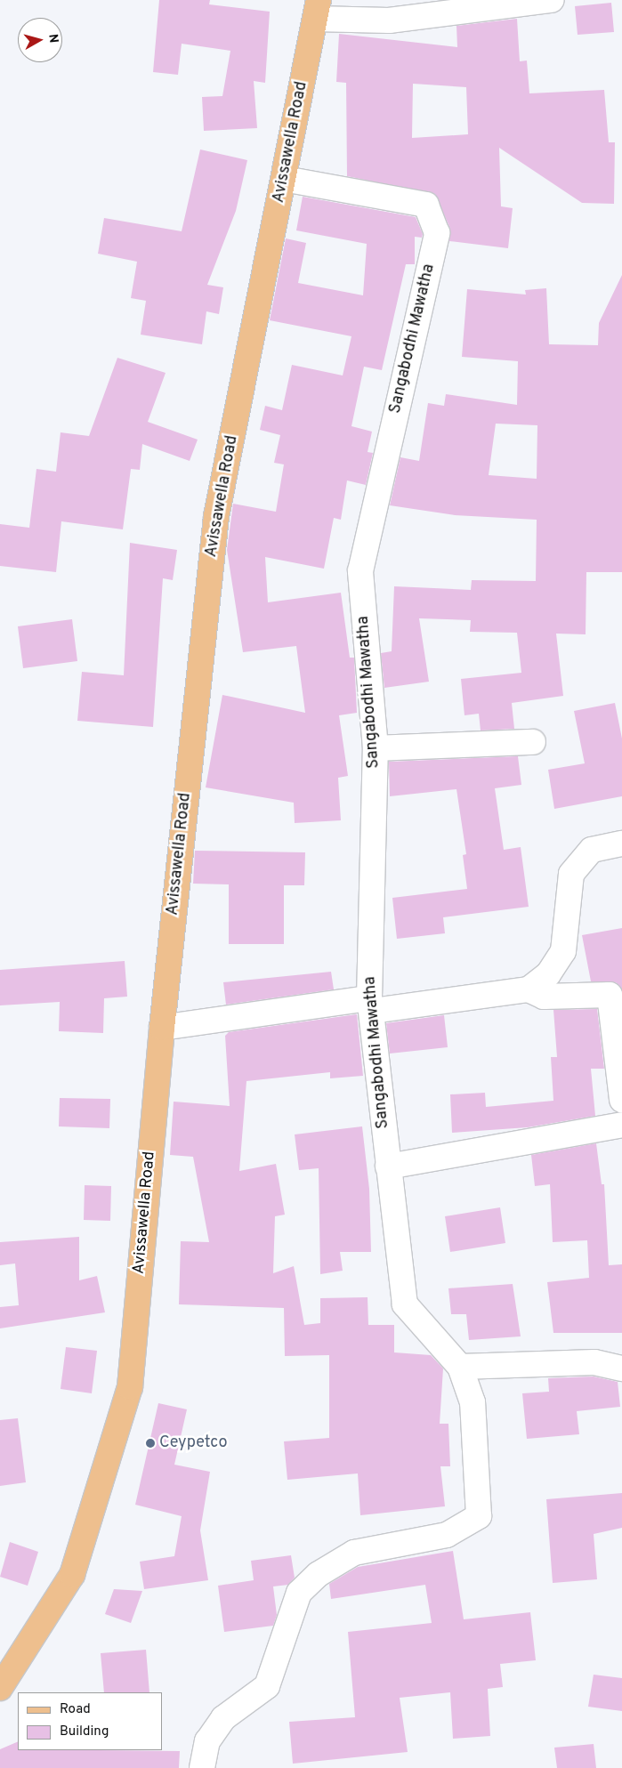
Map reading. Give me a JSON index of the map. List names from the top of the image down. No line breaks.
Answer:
{"streets":{"main road":["Avissawella Road"],"street":["Sangabodhi Mawatha"]},"crossings":[["Avissawella Road","Sangabodhi Mawatha"]],"places":["Ceypetco"],"legend":["Road","Building"],"north":"right"}
